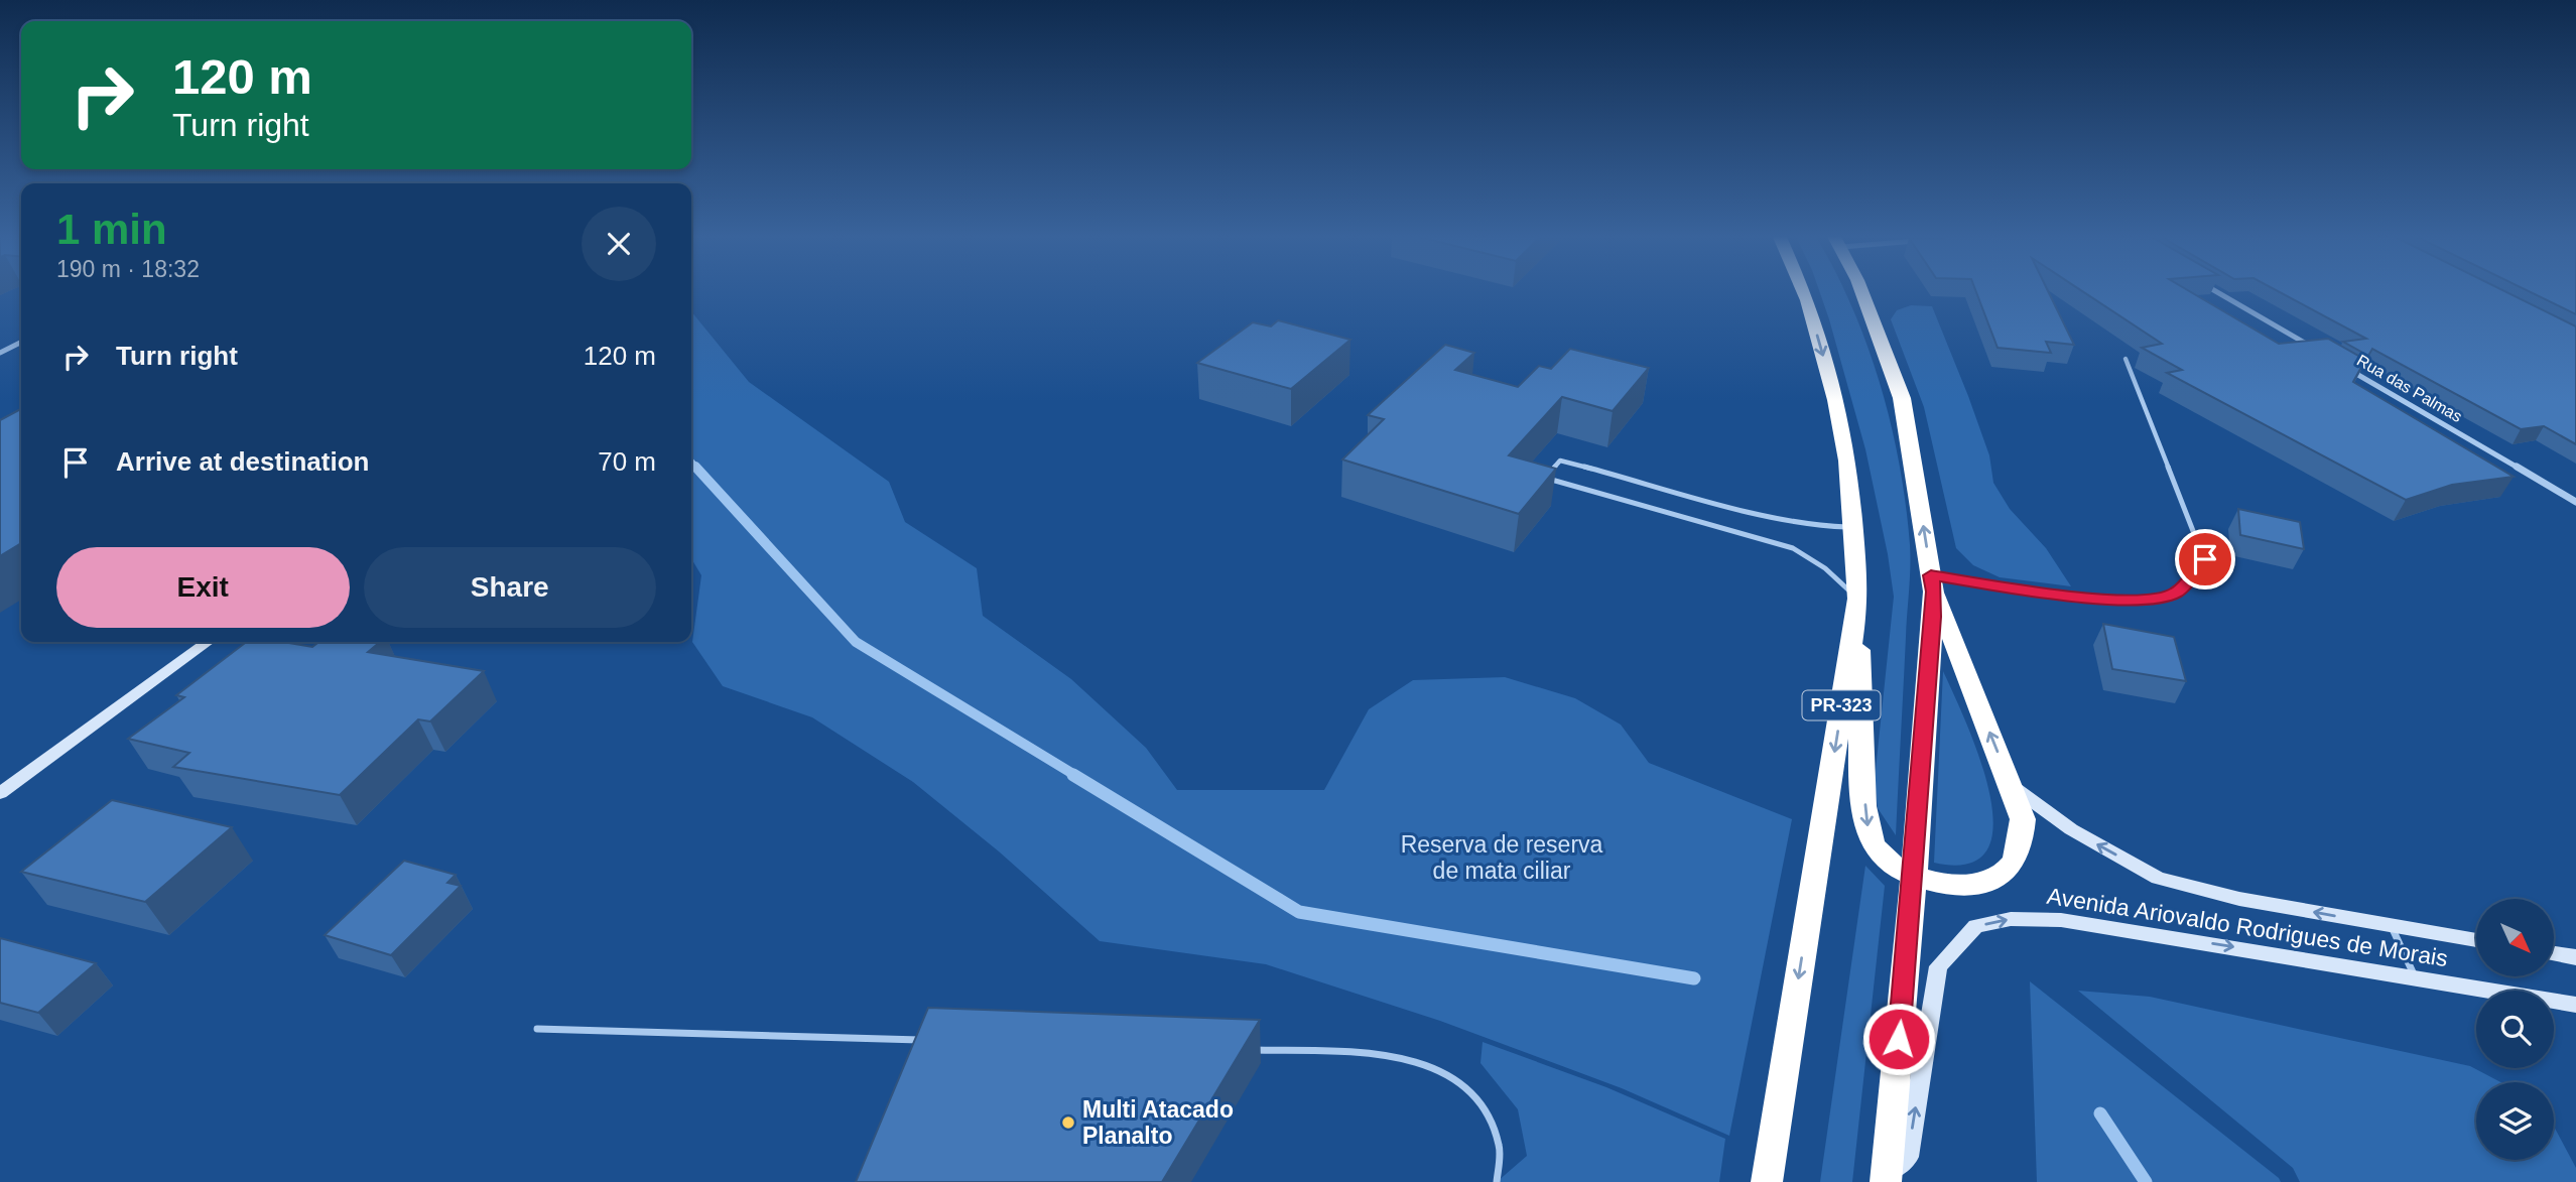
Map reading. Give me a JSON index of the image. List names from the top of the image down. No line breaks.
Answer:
{"streets":{"highway":["PR-323"],"street":["Rua das Palmas","Avenida Ariovaldo Rodrigues de Morais"]},"parks":["Reserva de reserva de mata ciliar"],"places":["Multi Atacado Planalto"],"north":"bottom right","page":{"turn":["120 m","Turn right"],"heading":["1 min","190 m · 18:32"],"list":[{"name":"Turn right","value":"120 m"},{"name":"Arrive at destination","value":"70 m"}],"buttons":["Exit","Share"]}}
